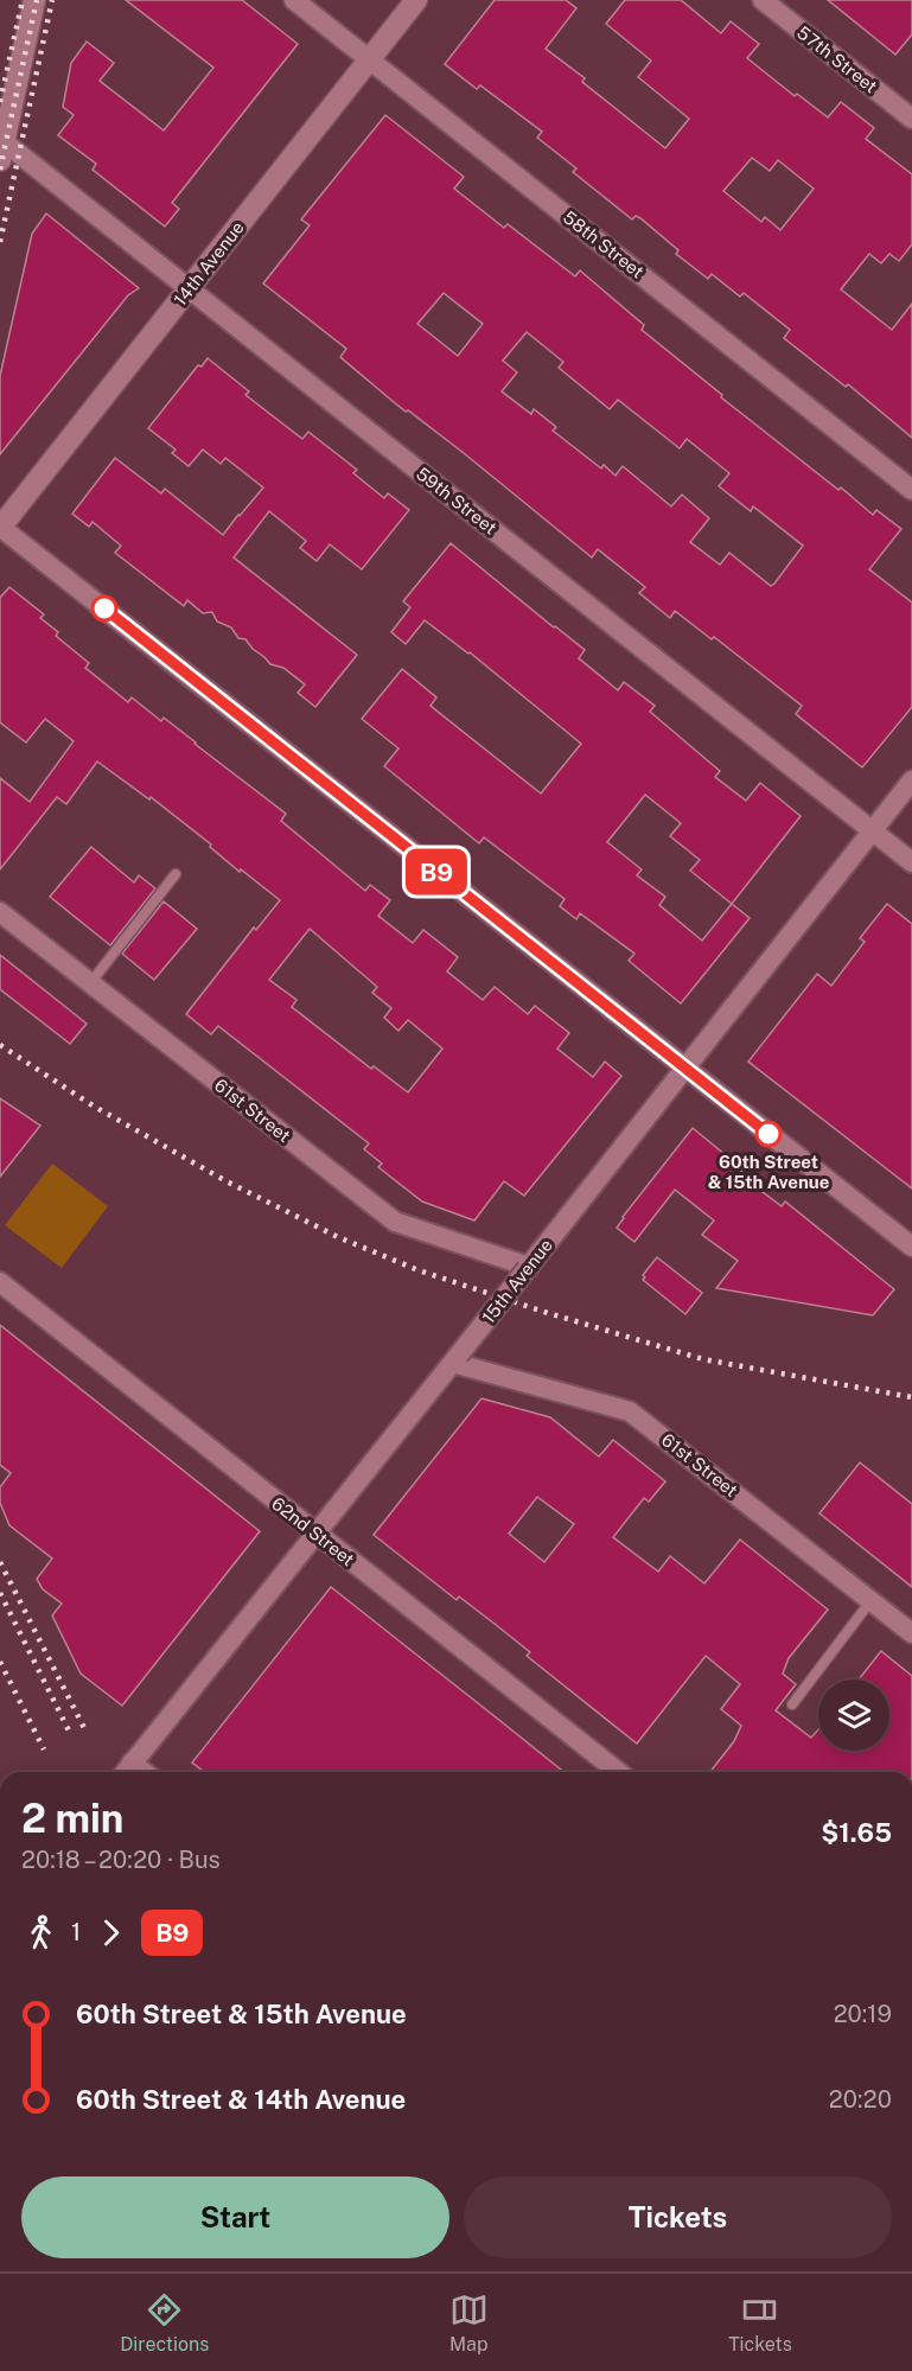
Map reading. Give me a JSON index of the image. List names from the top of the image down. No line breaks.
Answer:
{"streets":{"main road":["14th Avenue"],"street":["57th Street","58th Street","59th Street","61st Street","15th Avenue","62nd Street"]},"crossings":[["58th Street","14th Avenue"],["14th Avenue","59th Street"],["59th Street","15th Avenue"],["61st Street","15th Avenue"],["15th Avenue","62nd Street"]],"places":["60th Street & 15th Avenue"],"lines":["bus line B9"],"page":{"on_map":"B9","heading":["2 min","20:18 – 20:20 · Bus","$1.65"],"legs":["1","B9"],"list":[{"name":"60th Street & 15th Avenue","value":"20:19"},{"name":"60th Street & 14th Avenue","value":"20:20"}],"buttons":["Start","Tickets"],"tabs":["Directions","Map","Tickets"]}}
